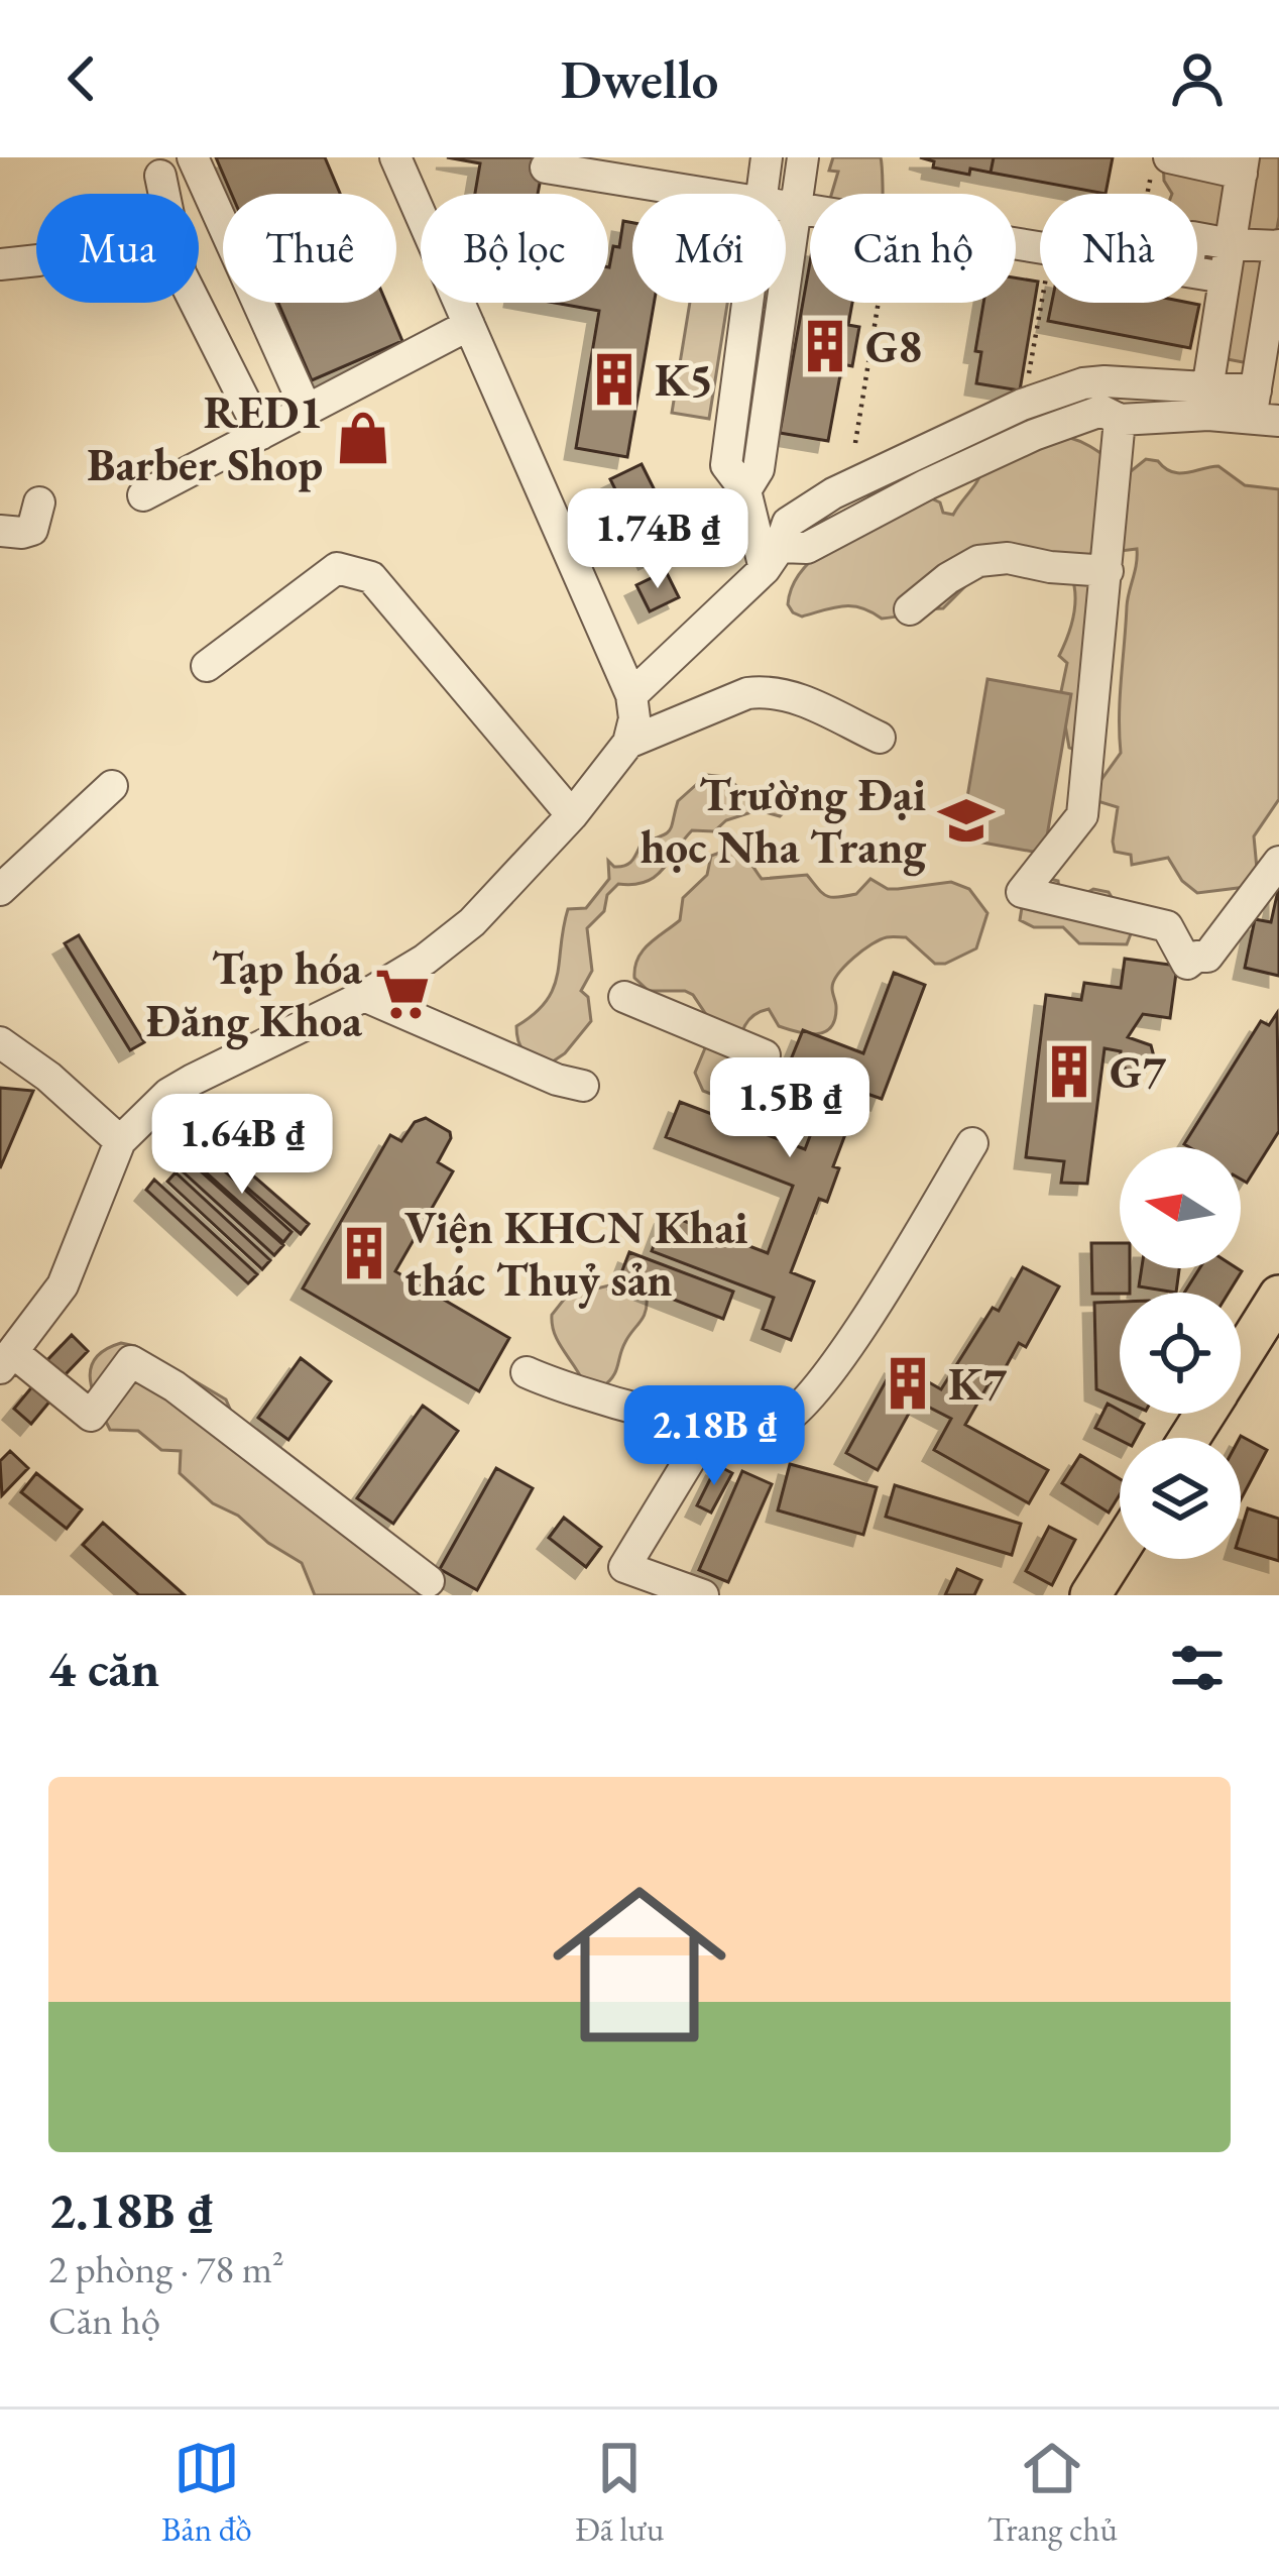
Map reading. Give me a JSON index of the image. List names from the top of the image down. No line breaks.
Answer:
{"places":{"building":["G8","K5","G7","Viện KHCN Khai thác Thuỷ sản","K7"],"shop":["RED1 Barber Shop"],"school or university":["Trường Đại học Nha Trang"],"supermarket":["Tạp hóa Đăng Khoa"]},"north":"left","page":{"header":"Dwello","chip":["Mua","Thuê","Bộ lọc","Mới","Căn hộ","Nhà"],"price":["1.74B ₫","1.5B ₫","1.64B ₫","2.18B ₫"],"heading":"4 căn","list":[{"name":"2.18B ₫","note":"2 phòng · 78 m² · Căn hộ"}],"tabs":["Bản đồ","Đã lưu","Trang chủ"]}}
